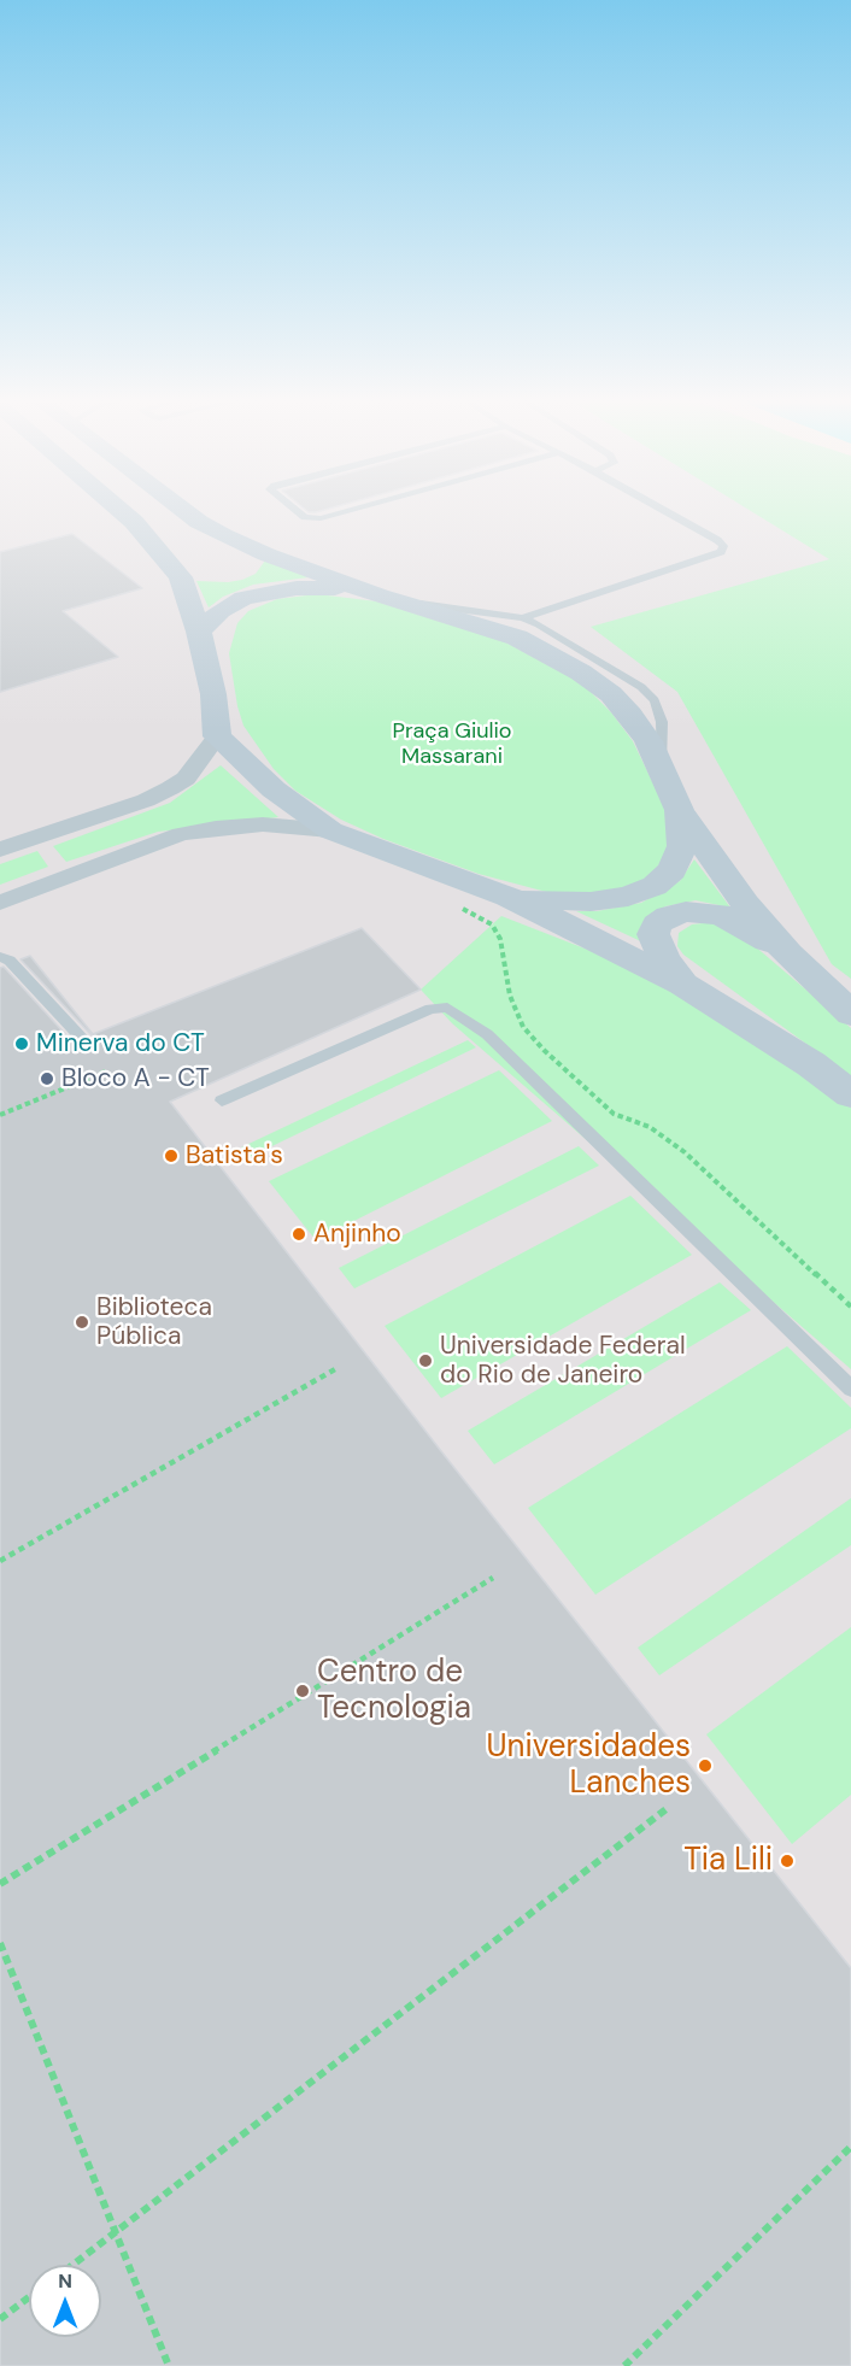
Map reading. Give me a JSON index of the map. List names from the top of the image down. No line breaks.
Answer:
{"parks":["Praça Giulio Massarani"],"places":["Minerva do CT","Bloco A - CT","Batista's","Anjinho","Biblioteca Pública","Universidade Federal do Rio de Janeiro","Centro de Tecnologia","Universidades Lanches","Tia Lili"],"north":"top"}
